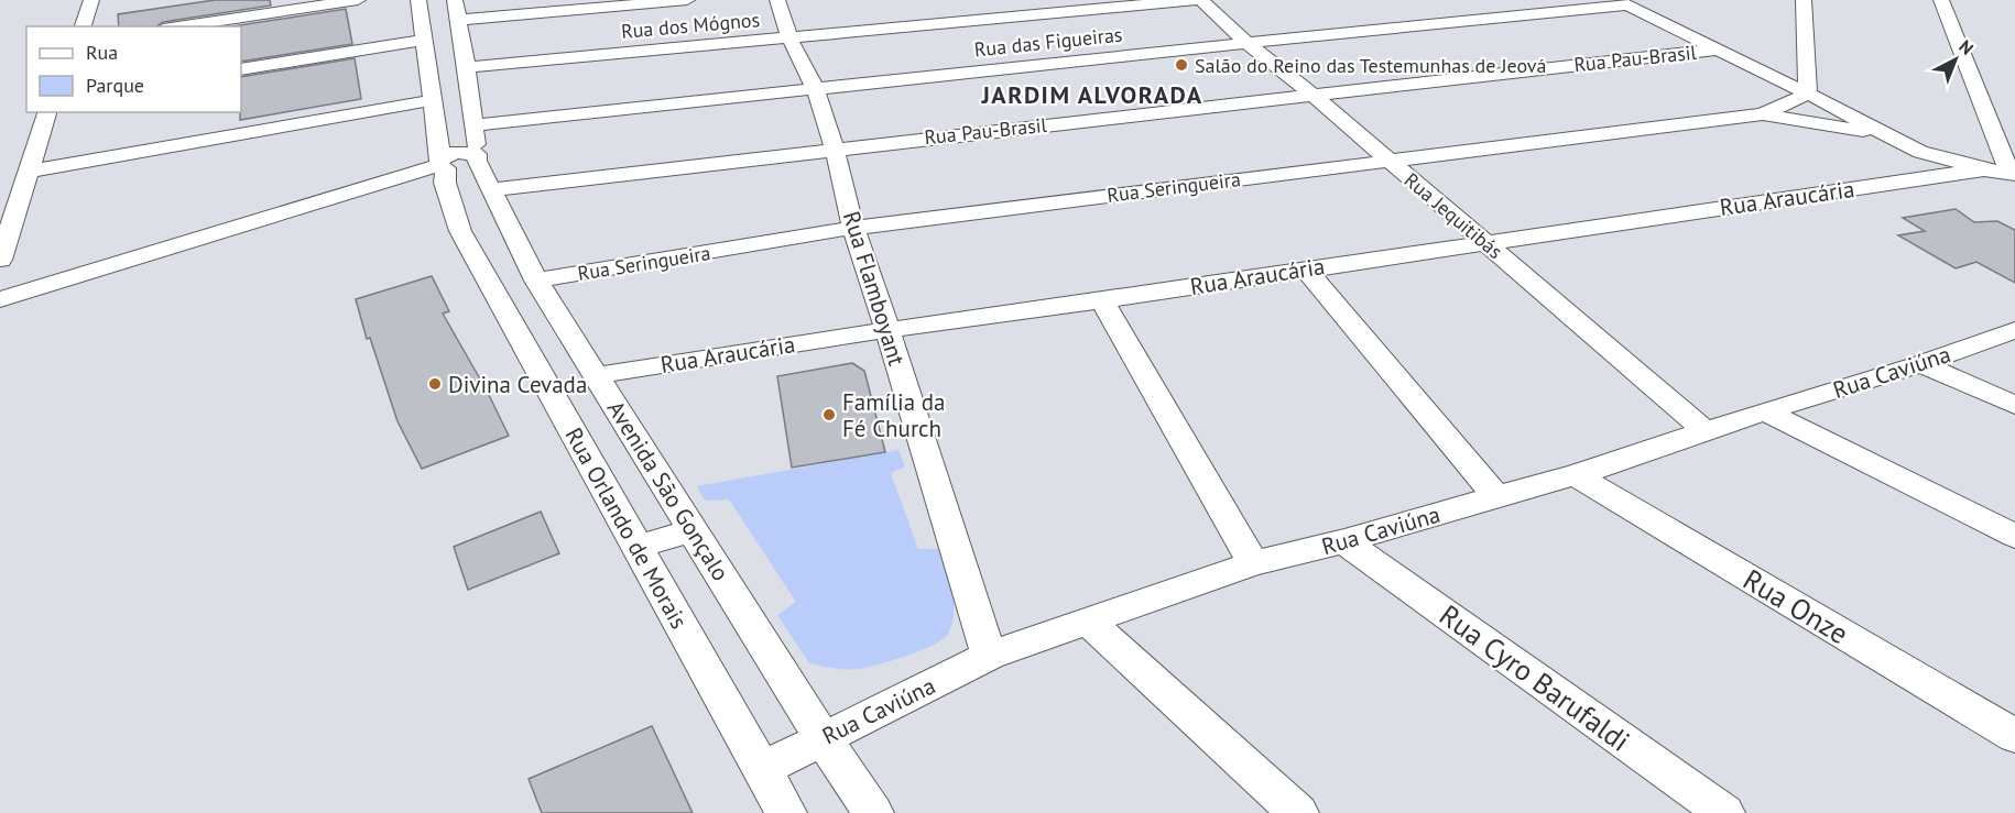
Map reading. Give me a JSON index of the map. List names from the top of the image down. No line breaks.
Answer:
{"streets":{"street":["Rua dos Mógnos","Rua das Figueiras","Rua Pau-Brasil","Rua Seringueira","Rua Araucária","Rua Jequitibás","Rua Flamboyant","Rua Caviúna","Avenida São Gonçalo","Rua Orlando de Morais","Rua Onze","Rua Cyro Barufaldi"]},"crossings":[["Rua dos Mógnos","Rua Flamboyant"],["Rua dos Mógnos","Avenida São Gonçalo"],["Rua das Figueiras","Rua Jequitibás"],["Rua das Figueiras","Rua Flamboyant"],["Rua das Figueiras","Avenida São Gonçalo"],["Rua Pau-Brasil","Rua Jequitibás"],["Rua Pau-Brasil","Rua Flamboyant"],["Rua Pau-Brasil","Avenida São Gonçalo"],["Rua Seringueira","Rua Jequitibás"],["Rua Seringueira","Rua Flamboyant"],["Rua Seringueira","Avenida São Gonçalo"],["Rua Araucária","Rua Jequitibás"],["Rua Araucária","Rua Flamboyant"],["Rua Araucária","Avenida São Gonçalo"],["Rua Jequitibás","Rua Caviúna"],["Rua Flamboyant","Rua Caviúna"],["Rua Caviúna","Avenida São Gonçalo"],["Rua Caviúna","Rua Orlando de Morais"],["Rua Caviúna","Rua Onze"],["Rua Caviúna","Rua Cyro Barufaldi"]],"districts":["JARDIM ALVORADA"],"places":["Salão do Reino das Testemunhas de Jeová","Divina Cevada","Família da Fé Church"],"legend":["Rua","Parque"],"north":"top right"}
